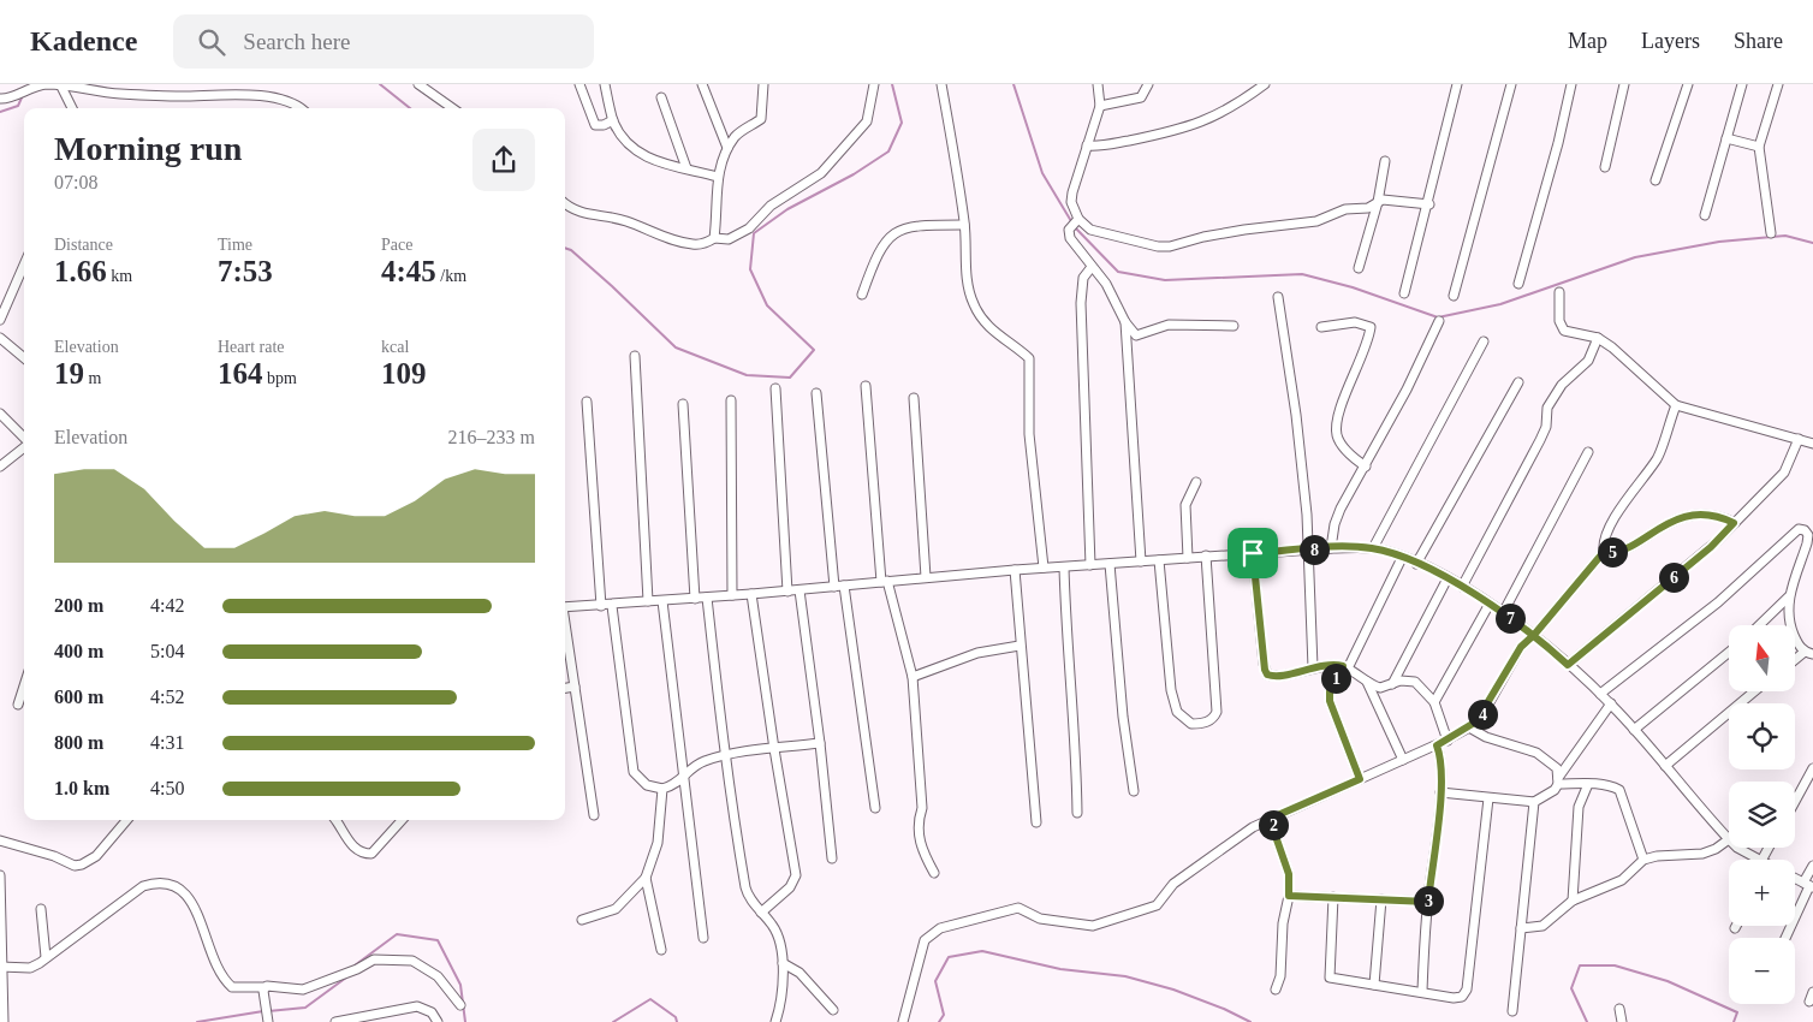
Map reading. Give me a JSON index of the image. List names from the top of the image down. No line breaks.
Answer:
{"north":"top","page":{"header":"Kadence","search":"Search here","nav":["Map","Layers","Share"],"heading":["Morning run","07:08"],"stats":[["Distance","1.66 km"],["Time","7:53"],["Pace","4:45 /km"],["Elevation","19 m"],["Heart rate","164 bpm"],["kcal","109"]],"chart":["Elevation","216–233 m"],"pins":["8","5","6","7","1","4","2","3"],"list":[{"name":"200 m","note":"4:42"},{"name":"400 m","note":"5:04"},{"name":"600 m","note":"4:52"},{"name":"800 m","note":"4:31"},{"name":"1.0 km","note":"4:50"}],"map_buttons":["+","−"]}}
